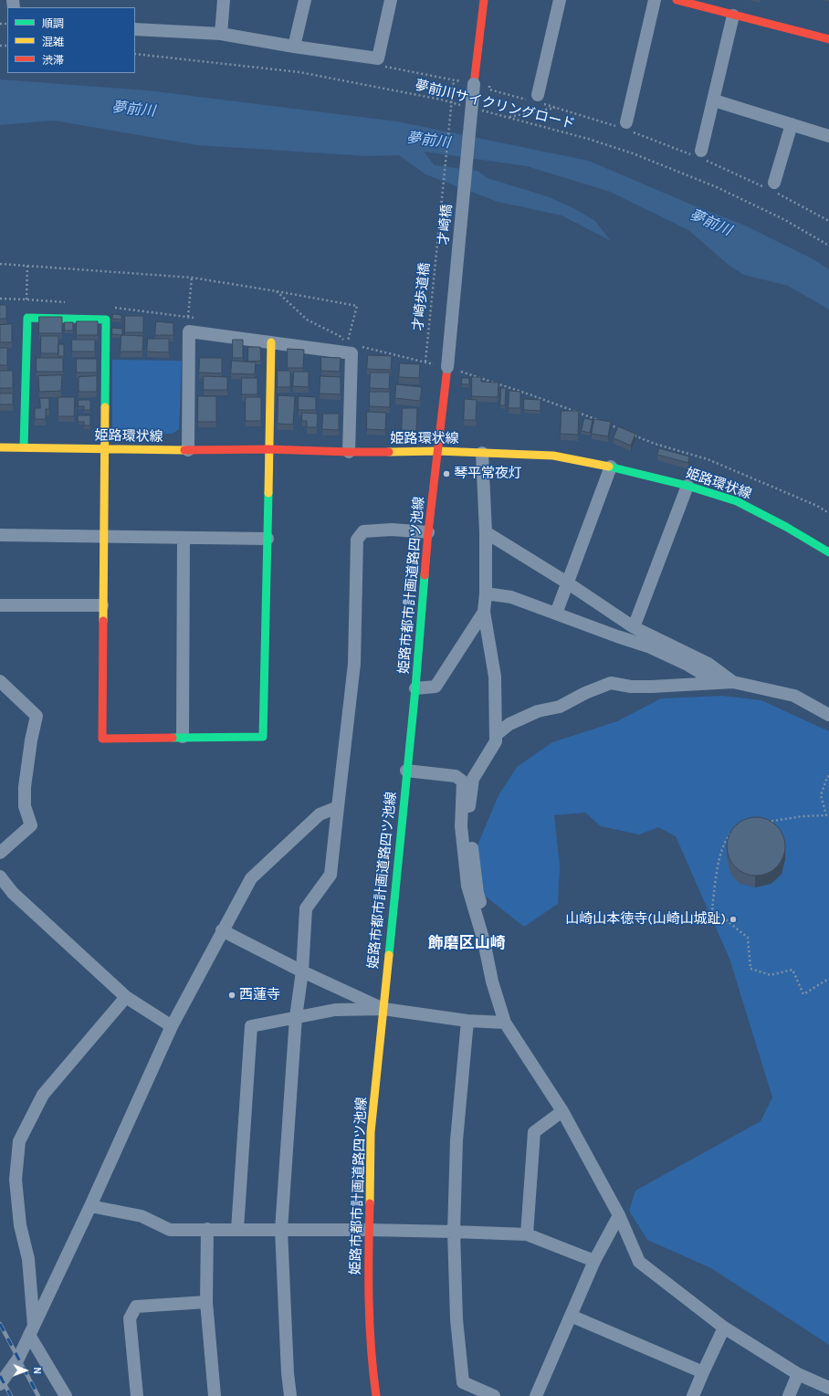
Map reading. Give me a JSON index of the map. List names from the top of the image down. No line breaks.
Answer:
{"streets":{"street":["才崎橋","姫路環状線","姫路市都市計画道路四ツ池線"],"path":["夢前川サイクリングロード","才崎歩道橋"]},"crossings":[["才崎橋","姫路市都市計画道路四ツ池線"],["姫路環状線","姫路市都市計画道路四ツ池線"]],"districts":["飾磨区山崎"],"water":["夢前川"],"places":["琴平常夜灯","山崎山本徳寺(山崎山城趾)","西蓮寺"],"legend":["順調","混雑","渋滞"],"north":"right"}
